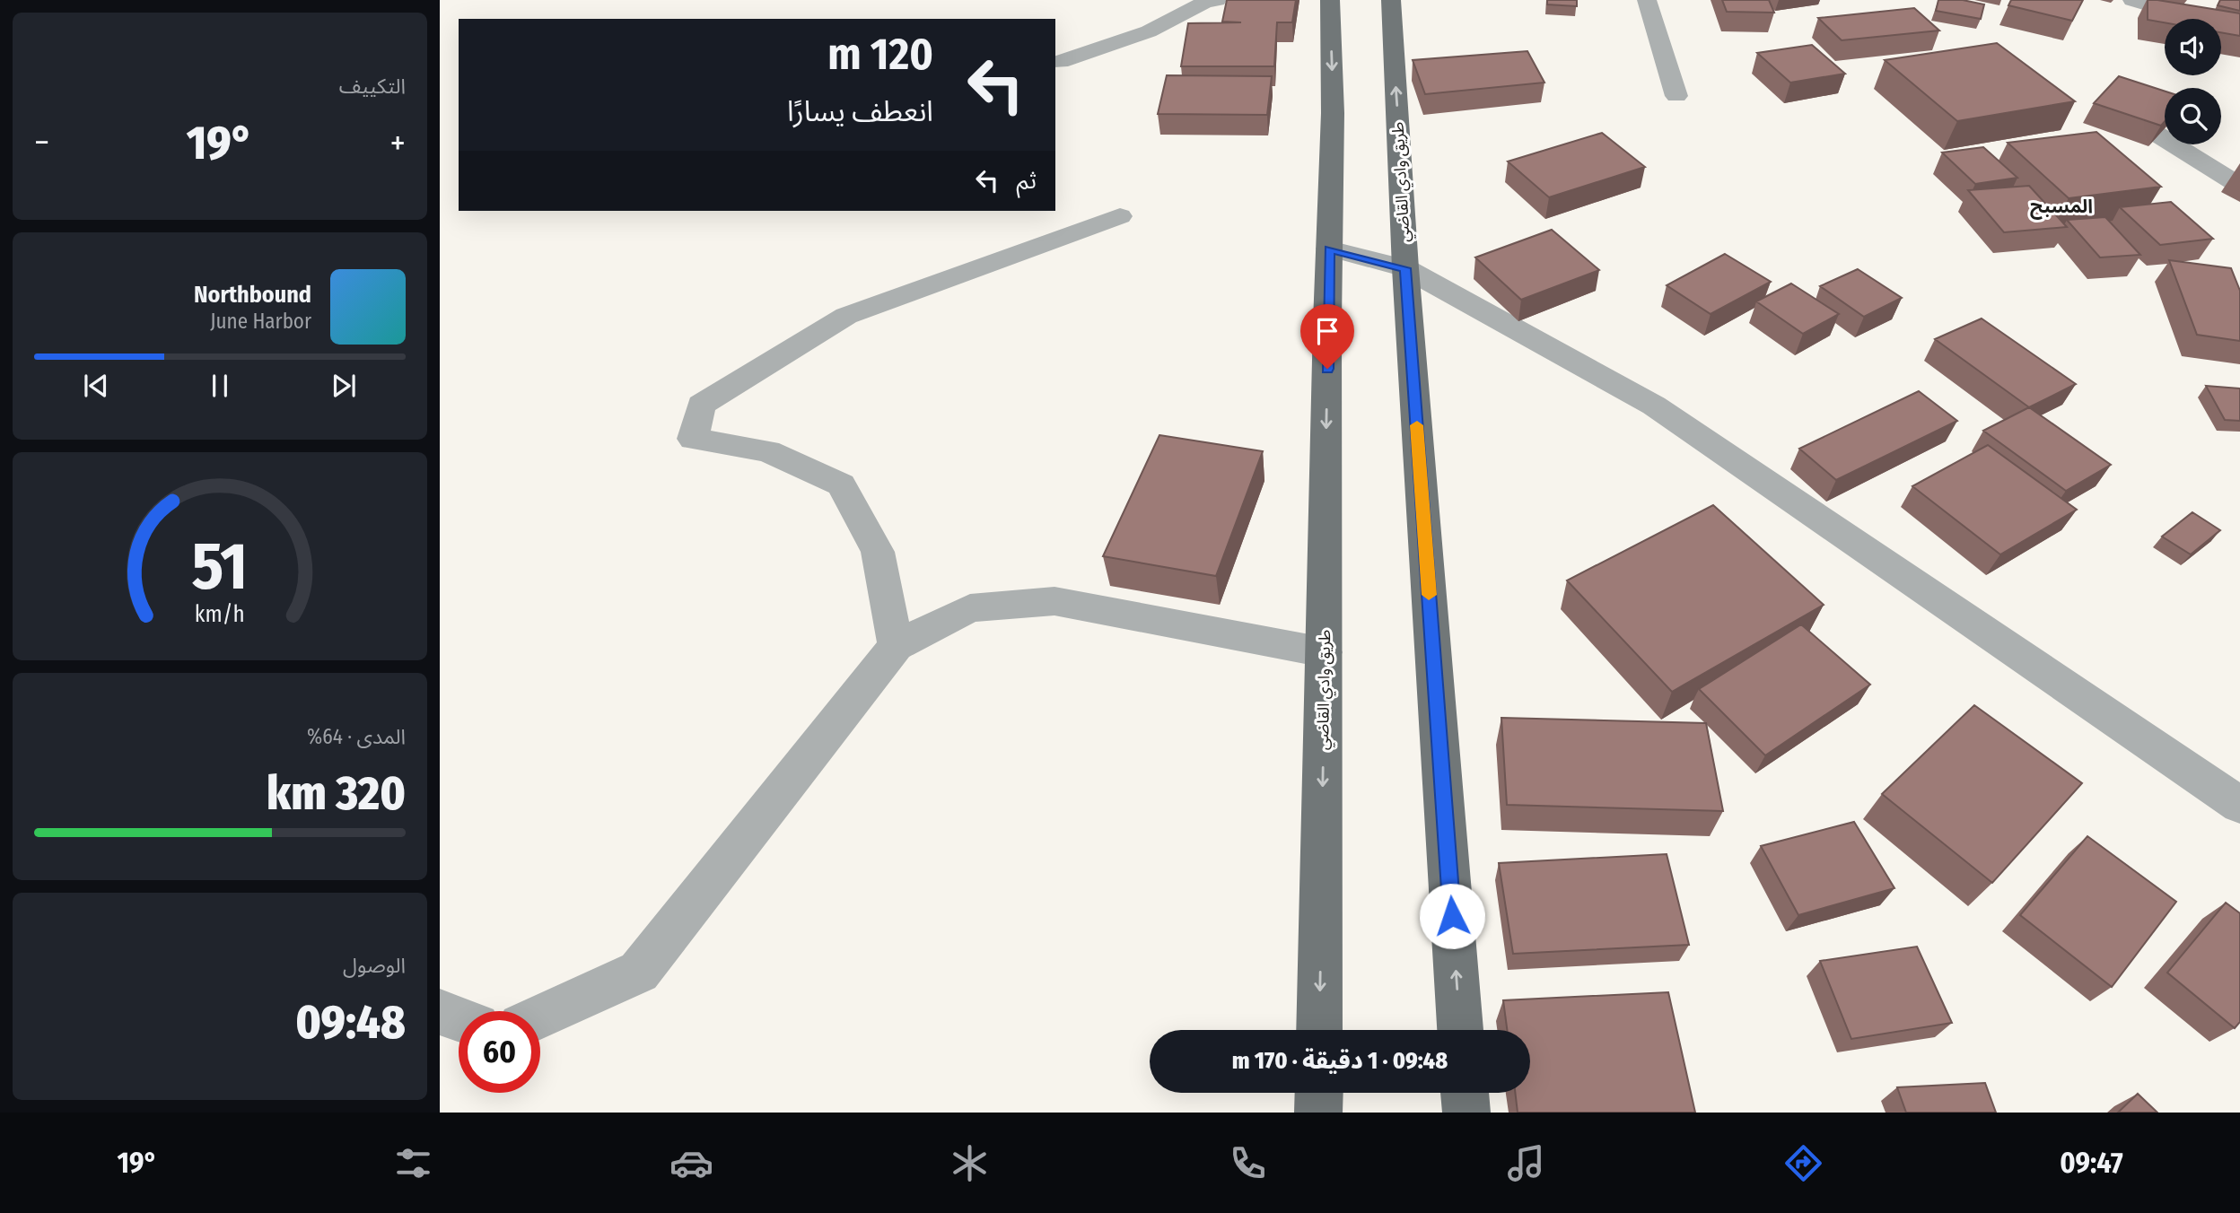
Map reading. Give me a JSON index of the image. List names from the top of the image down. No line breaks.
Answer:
{"streets":{"main road":["طريق وادي القاضي"]},"districts":["المسبح"],"page":{"tile":["التكييف",["المدى · 64%","320 km"],["الوصول","09:48"]],"turn":["120 m","انعطف يسارًا"],"heat":["−","19°","+"],"then":"ثم","song":["Northbound","June Harbor"],"limit":"60","trip":"09:48 · 1 دقيقة · 170 m","tabs":["09:47","19°"],"gauge":["51","km/h"]}}
